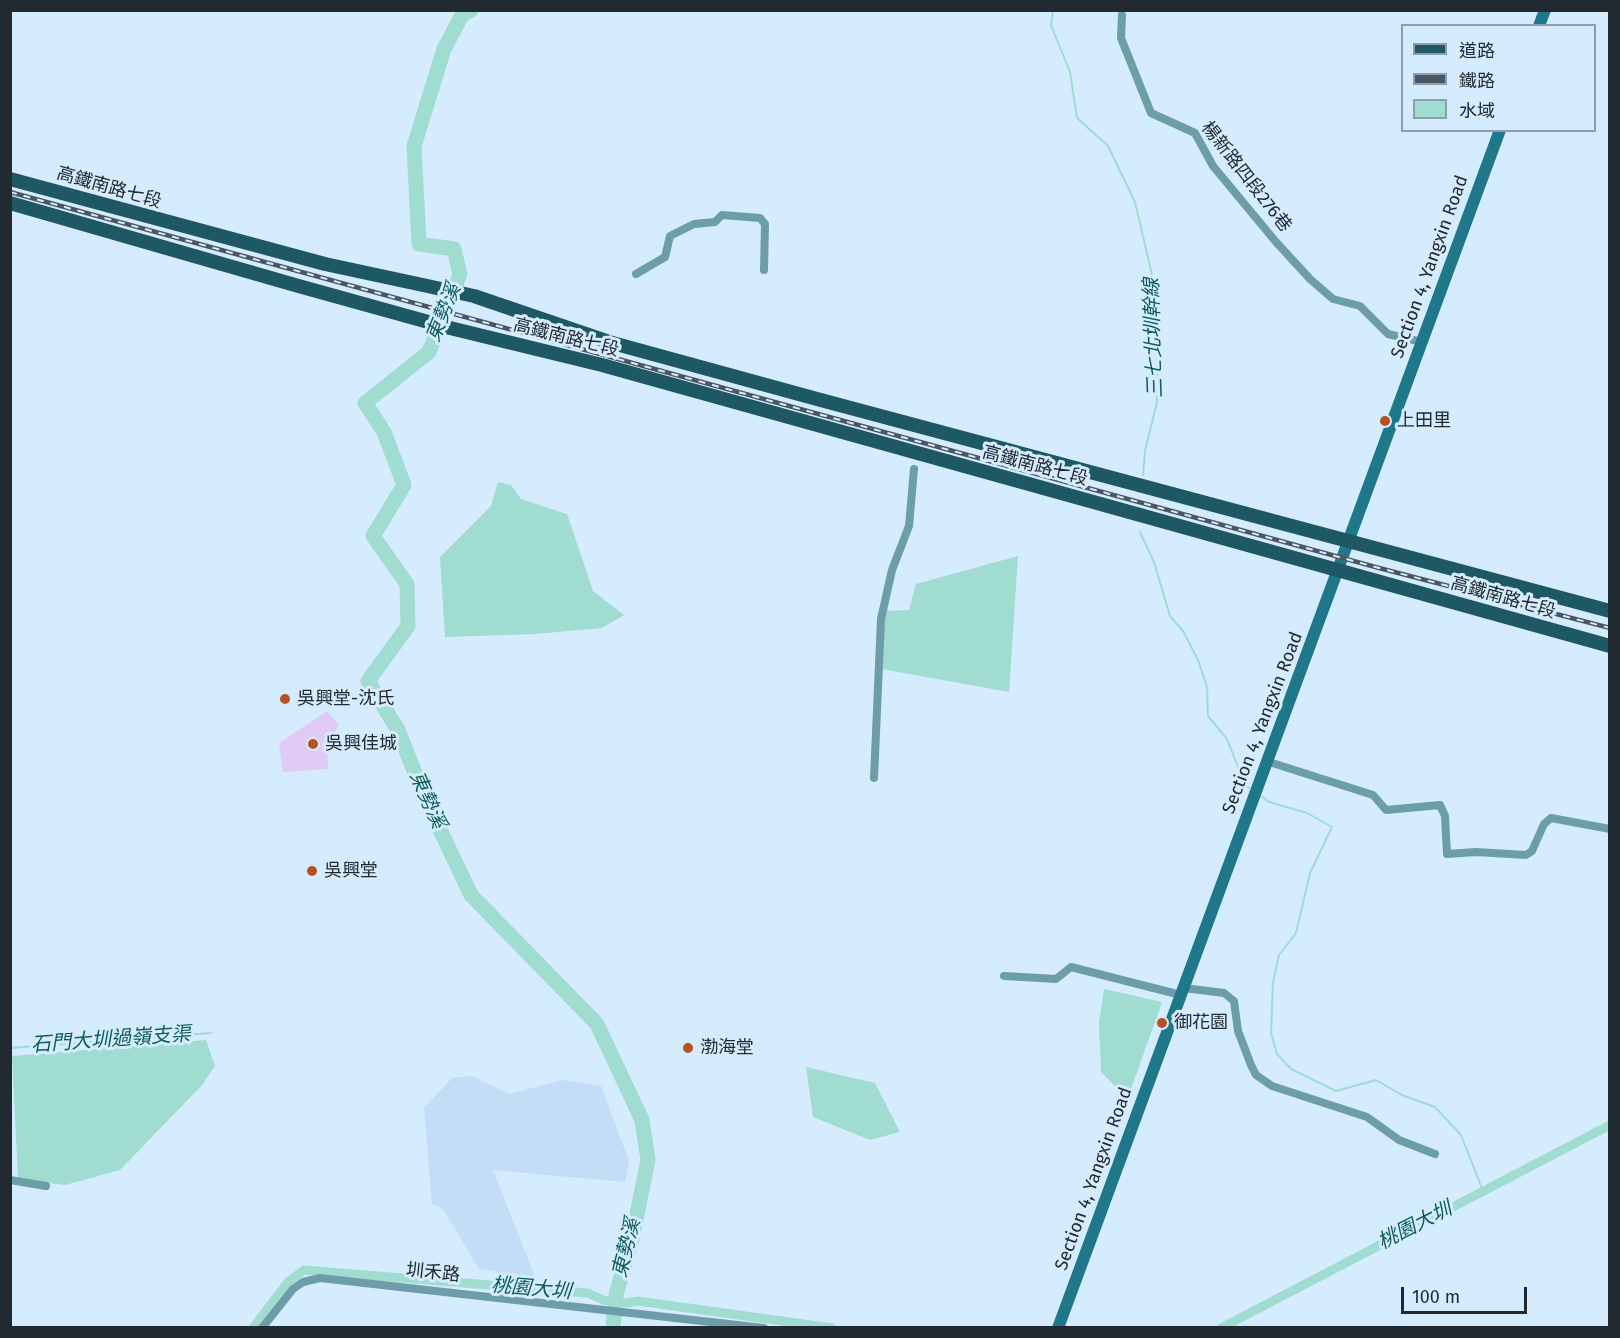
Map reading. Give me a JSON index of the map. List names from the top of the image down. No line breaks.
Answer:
{"streets":{"main road":["高鐵南路七段","Section 4, Yangxin Road"],"street":["楊新路四段276巷","圳禾路"]},"crossings":[["楊新路四段276巷","Section 4, Yangxin Road"],["高鐵南路七段","Section 4, Yangxin Road"]],"water":["東勢溪","三七北圳幹線","石門大圳過嶺支渠","桃園大圳"],"places":["上田里","吳興堂-沈氏","吳興佳城","吳興堂","御花園","渤海堂"],"legend":["道路","鐵路","水域"],"scale_bar":"100 m"}
